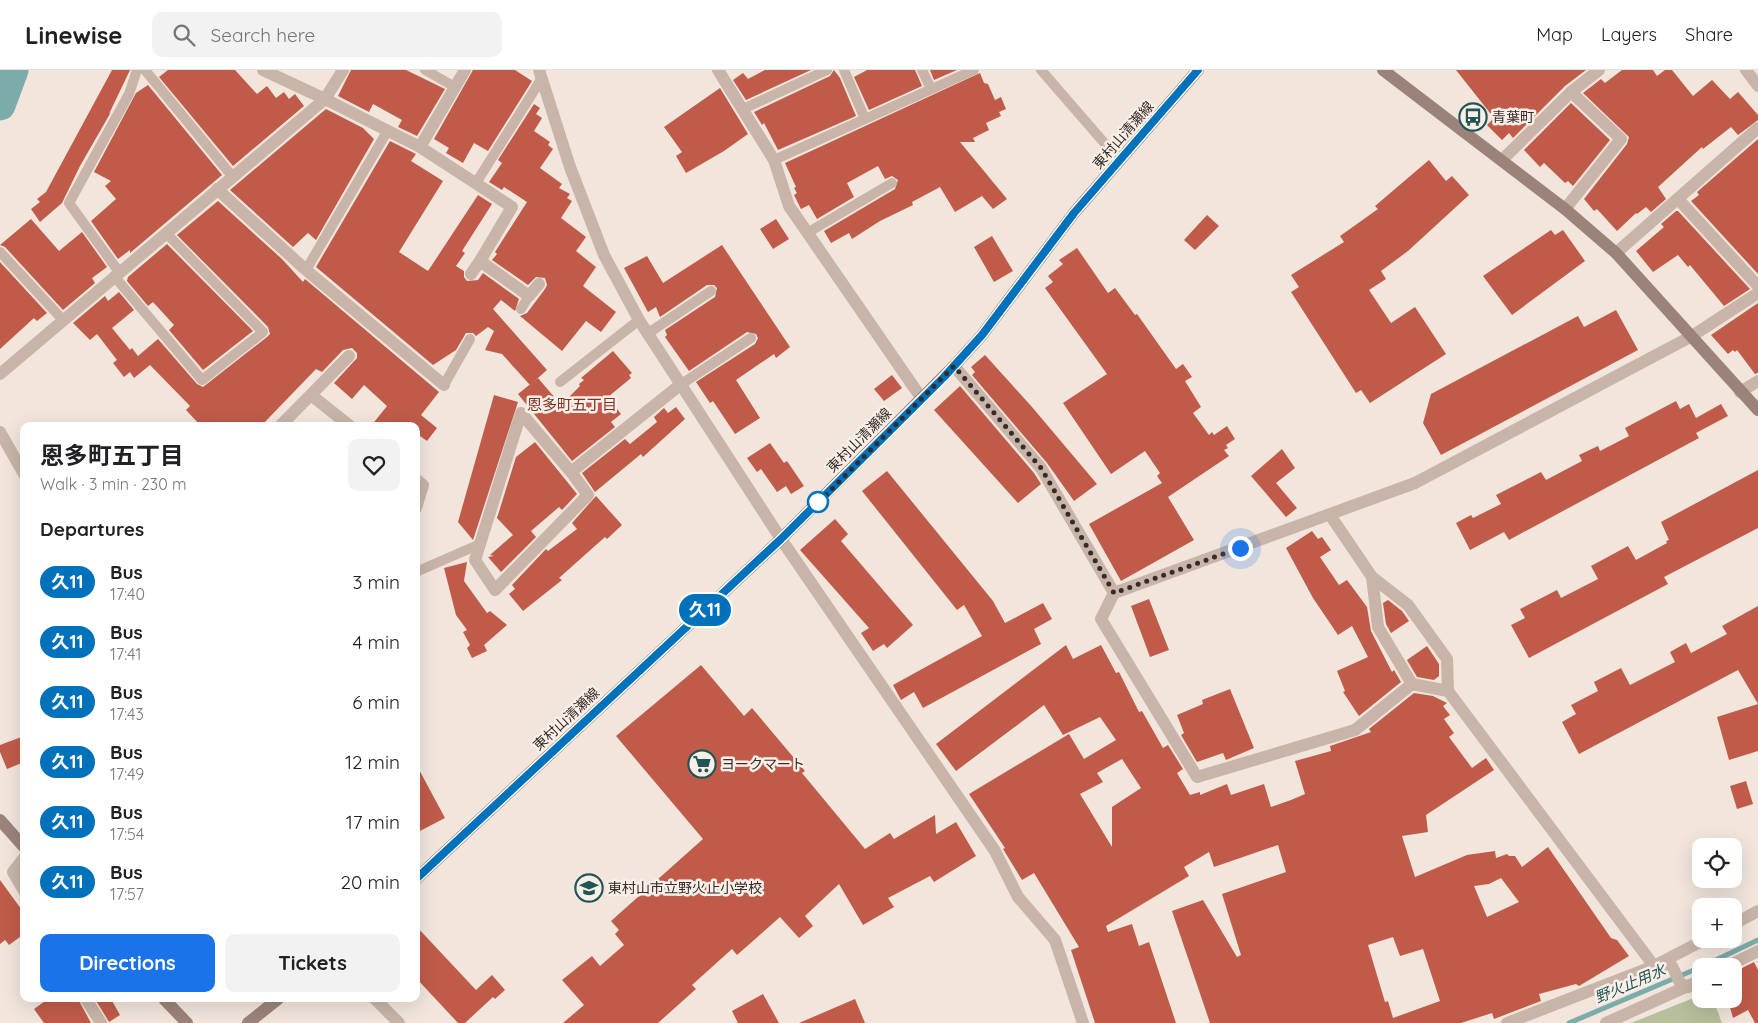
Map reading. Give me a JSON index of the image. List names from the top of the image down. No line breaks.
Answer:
{"streets":{"main road":["東村山清瀬線"]},"districts":["恩多町五丁目"],"water":["野火止用水"],"places":{"bus stop":["青葉町"],"supermarket":["ヨークマート"],"school or university":["東村山市立野火止小学校"]},"lines":["bus line 久11"],"page":{"header":"Linewise","search":"Search here","nav":["Map","Layers","Share"],"on_map":"久11","heading":[["恩多町五丁目","Walk · 3 min · 230 m"],"Departures"],"list":[{"mark":"久11","name":"Bus","note":"17:40","value":"3 min"},{"mark":"久11","name":"Bus","note":"17:41","value":"4 min"},{"mark":"久11","name":"Bus","note":"17:43","value":"6 min"},{"mark":"久11","name":"Bus","note":"17:49","value":"12 min"},{"mark":"久11","name":"Bus","note":"17:54","value":"17 min"},{"mark":"久11","name":"Bus","note":"17:57","value":"20 min"}],"map_buttons":["+","−"],"buttons":["Directions","Tickets"]}}
